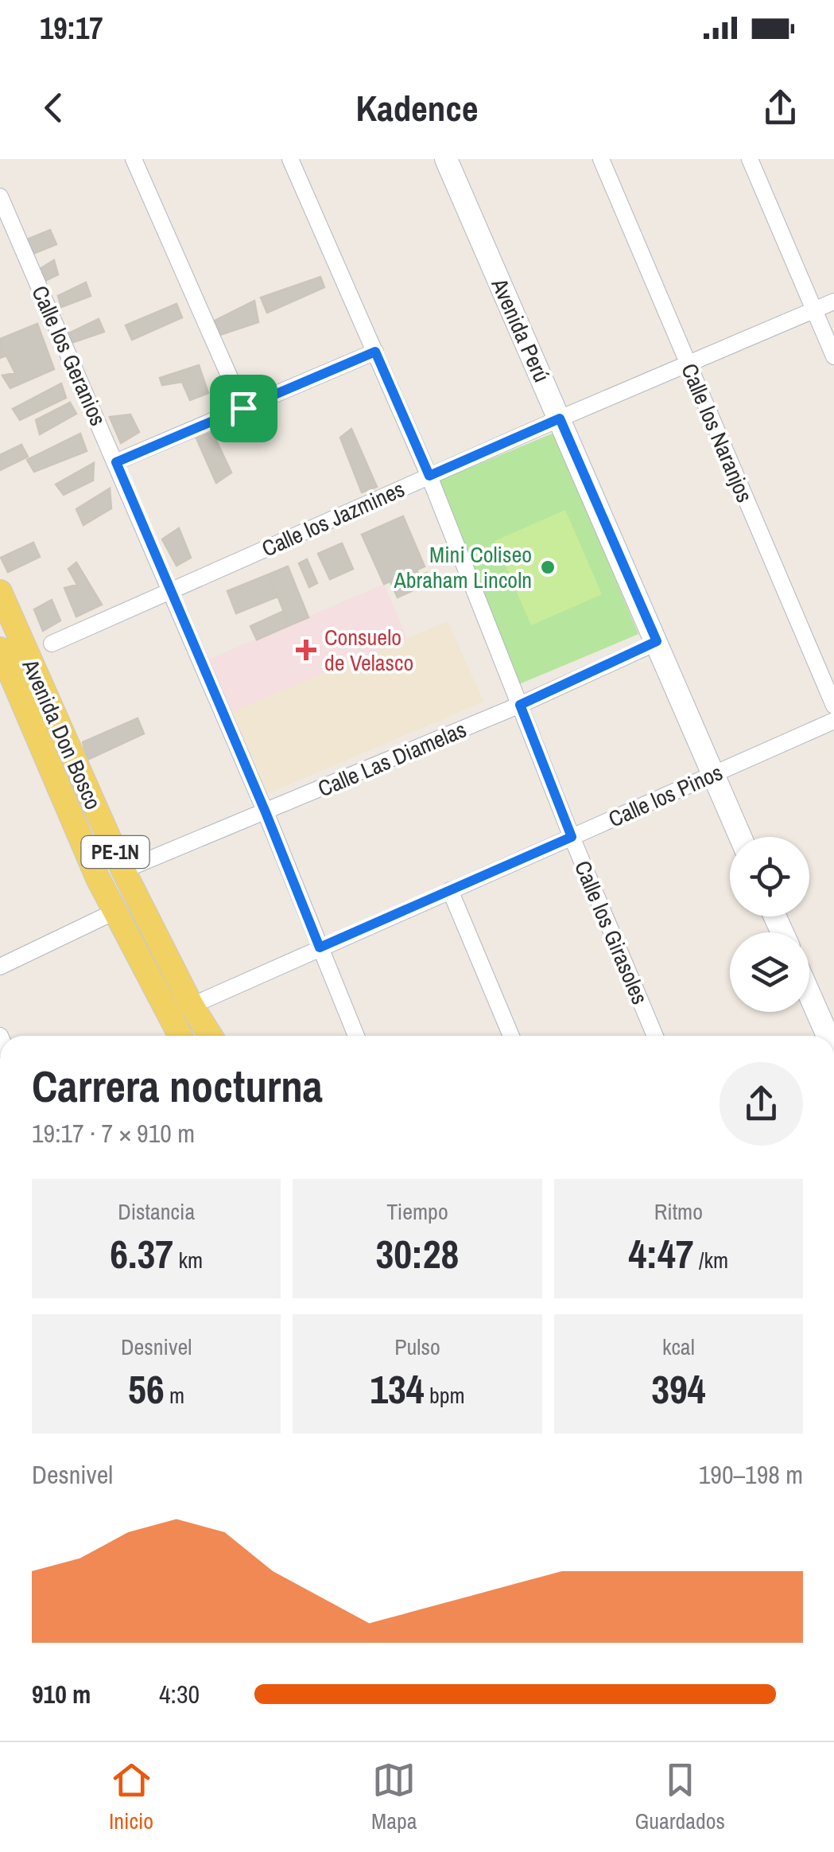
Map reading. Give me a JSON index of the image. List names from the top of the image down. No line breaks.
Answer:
{"streets":{"main road":["Avenida Don Bosco","PE-1N"],"street":["Avenida Perú","Calle los Geranios","Calle los Naranjos","Calle los Jazmines","Calle Las Diamelas","Calle los Pinos","Calle los Girasoles"]},"crossings":[["Avenida Perú","Calle los Jazmines"],["Avenida Perú","Calle Las Diamelas"],["Avenida Perú","Calle los Pinos"],["Calle los Geranios","Calle los Jazmines"],["Calle los Geranios","Calle Las Diamelas"],["Calle los Geranios","Calle los Pinos"],["Calle los Naranjos","Calle los Jazmines"],["Calle los Jazmines","Calle los Girasoles"],["Avenida Don Bosco","Calle Las Diamelas"],["Avenida Don Bosco","Calle los Pinos"],["Calle Las Diamelas","Calle los Girasoles"],["Calle los Pinos","Calle los Girasoles"]],"places":{"other":["Mini Coliseo Abraham Lincoln"],"health":["Consuelo de Velasco"]},"page":{"status":"19:17","header":"Kadence","heading":["Carrera nocturna","19:17 · 7 × 910 m"],"stats":[["Distancia","6.37 km"],["Tiempo","30:28"],["Ritmo","4:47 /km"],["Desnivel","56 m"],["Pulso","134 bpm"],["kcal","394"]],"chart":["Desnivel","190–198 m"],"list":[{"name":"910 m","note":"4:30"}],"tabs":["Inicio","Mapa","Guardados"]}}
